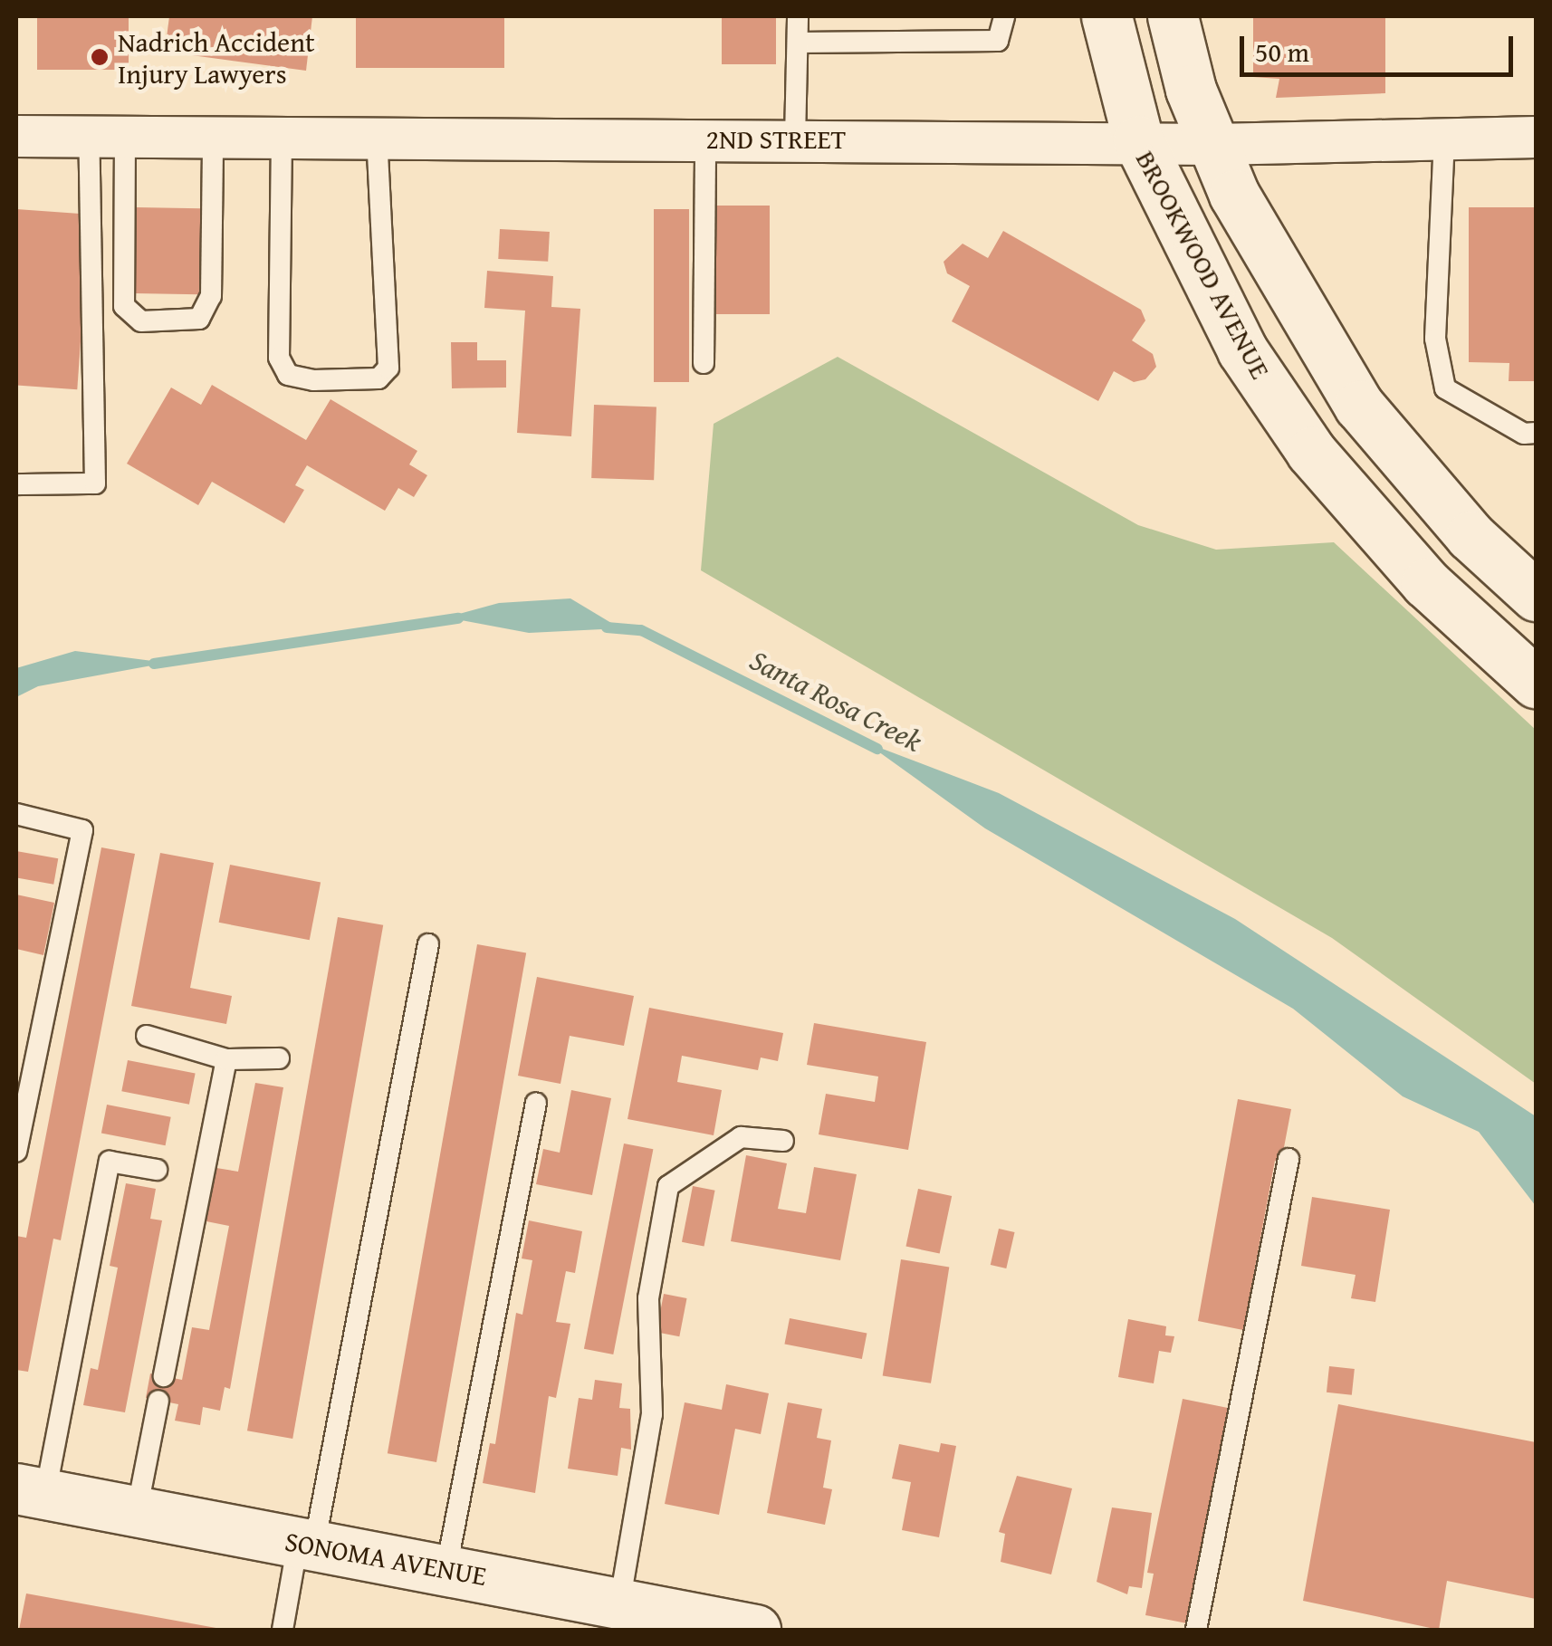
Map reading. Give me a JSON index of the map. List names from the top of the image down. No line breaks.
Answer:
{"streets":{"street":["2ND STREET","BROOKWOOD AVENUE","SONOMA AVENUE"]},"crossings":[["2ND STREET","BROOKWOOD AVENUE"]],"water":["Santa Rosa Creek"],"places":["Nadrich Accident Injury Lawyers"],"scale_bar":"50 m"}
